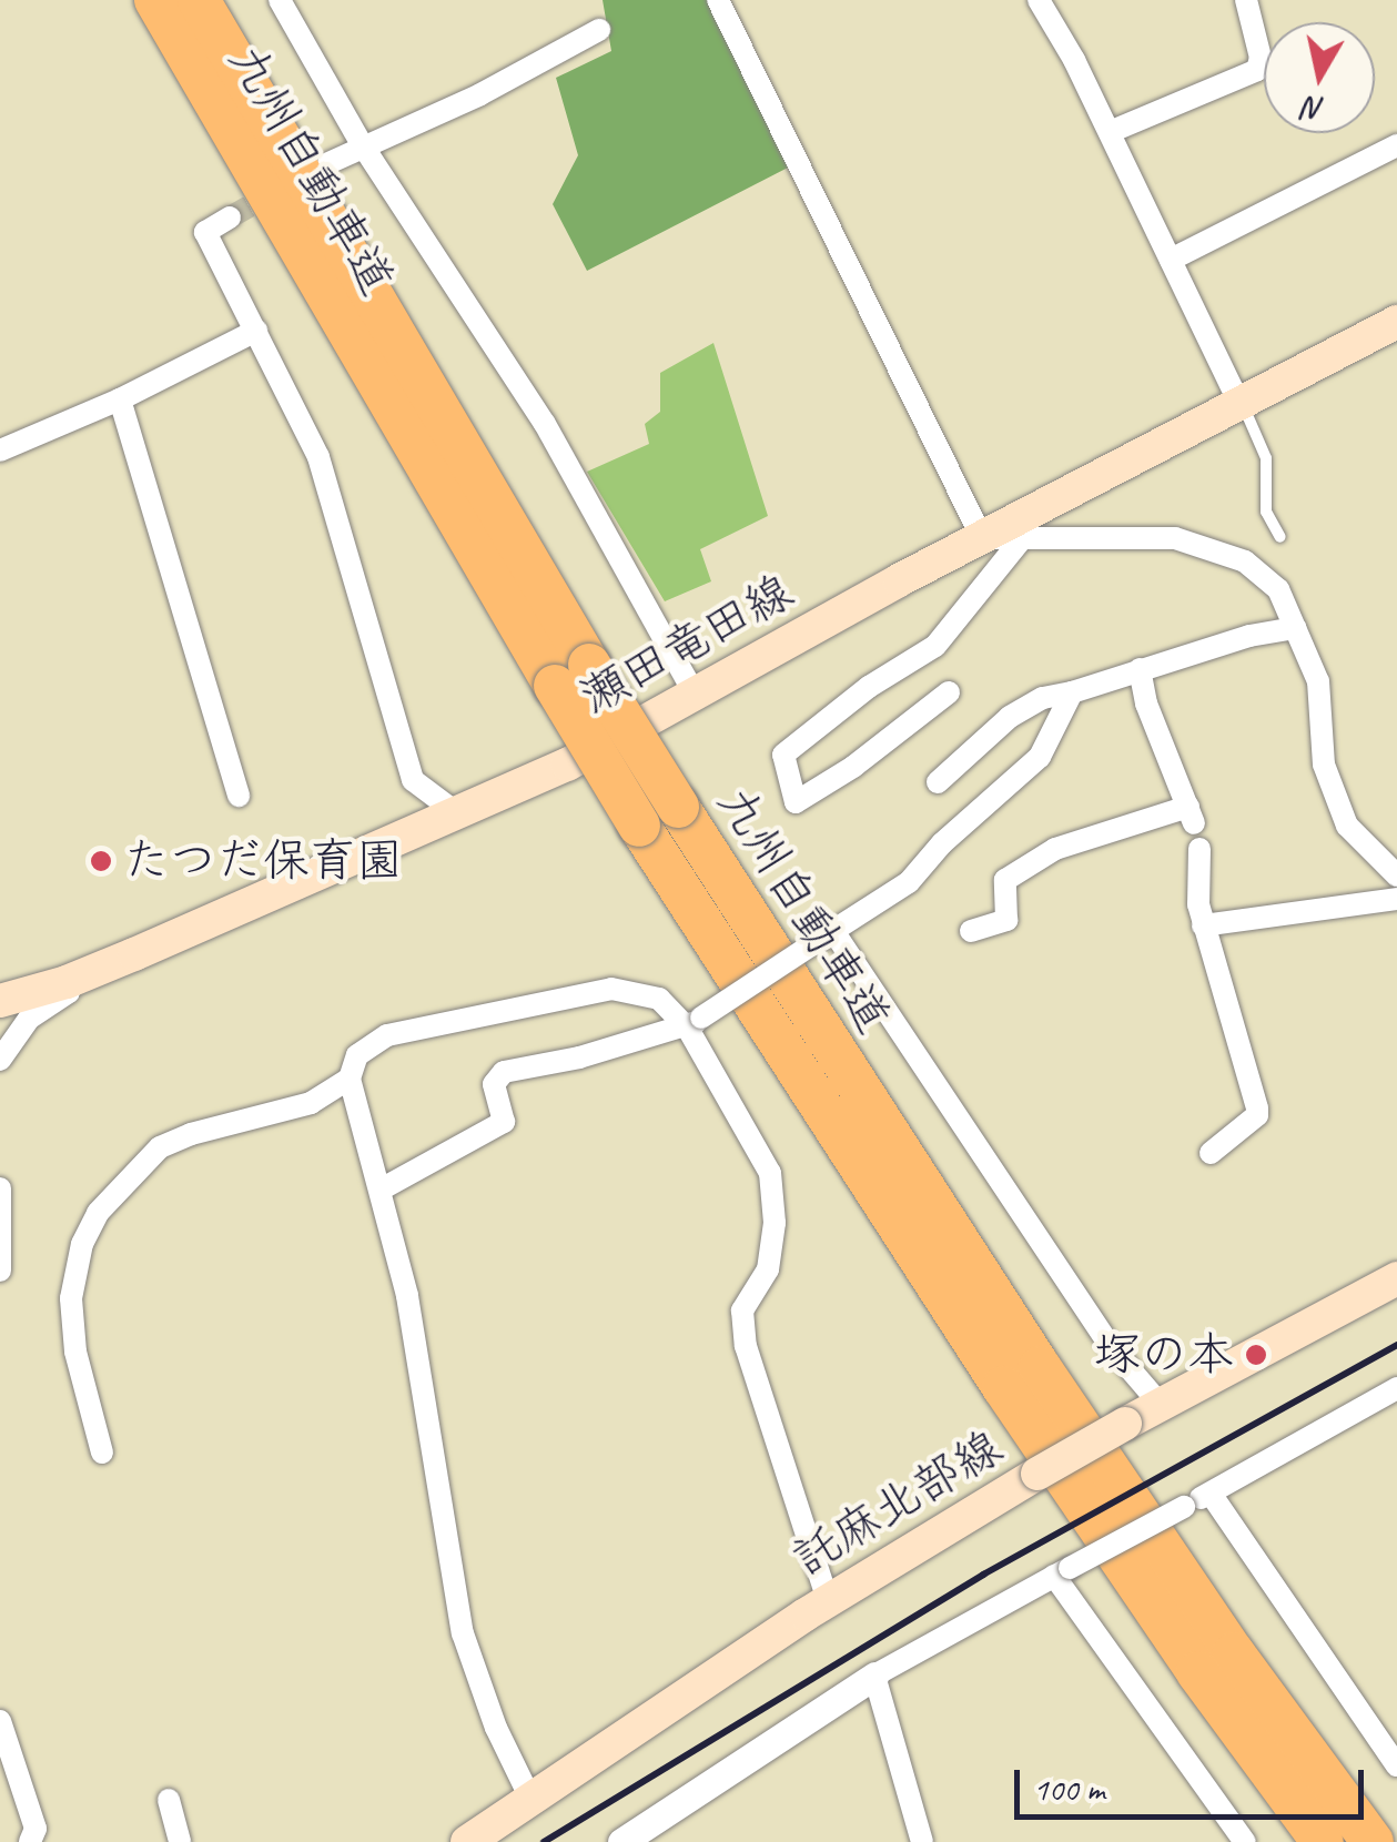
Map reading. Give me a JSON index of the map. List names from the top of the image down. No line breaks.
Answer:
{"streets":{"highway":["九州自動車道"],"main road":["瀬田竜田線","託麻北部線"]},"places":["たつだ保育園","塚の本"],"scale_bar":"100 m","north":"bottom"}
